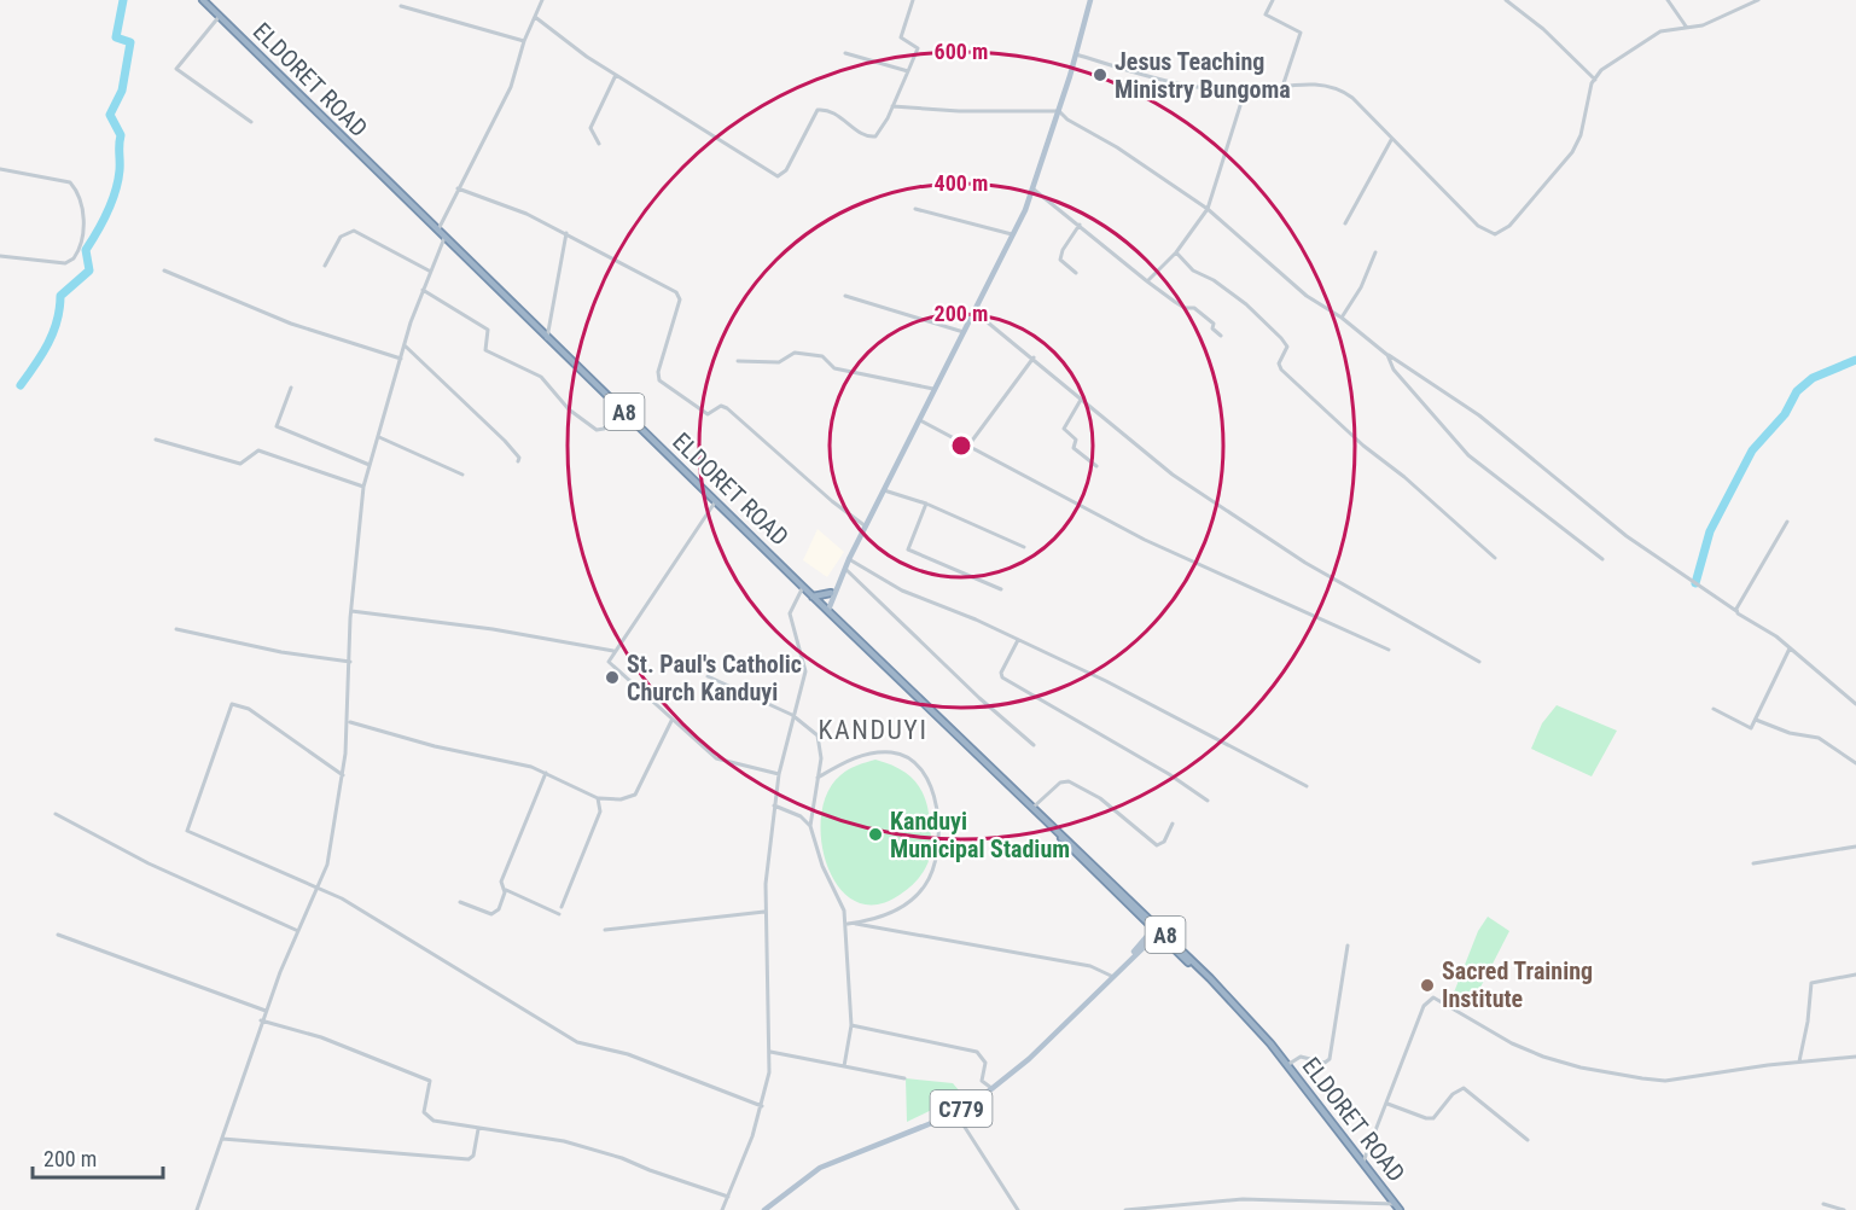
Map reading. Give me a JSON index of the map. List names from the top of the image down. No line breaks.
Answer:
{"streets":{"highway":["ELDORET ROAD","A8"],"main road":["C779"]},"crossings":[["ELDORET ROAD","C779"]],"districts":["KANDUYI"],"places":["Jesus Teaching Ministry Bungoma","St. Paul's Catholic Church Kanduyi","Kanduyi Municipal Stadium","Sacred Training Institute"],"scale_bar":"200 m","rings":["600 m","400 m","200 m"]}
